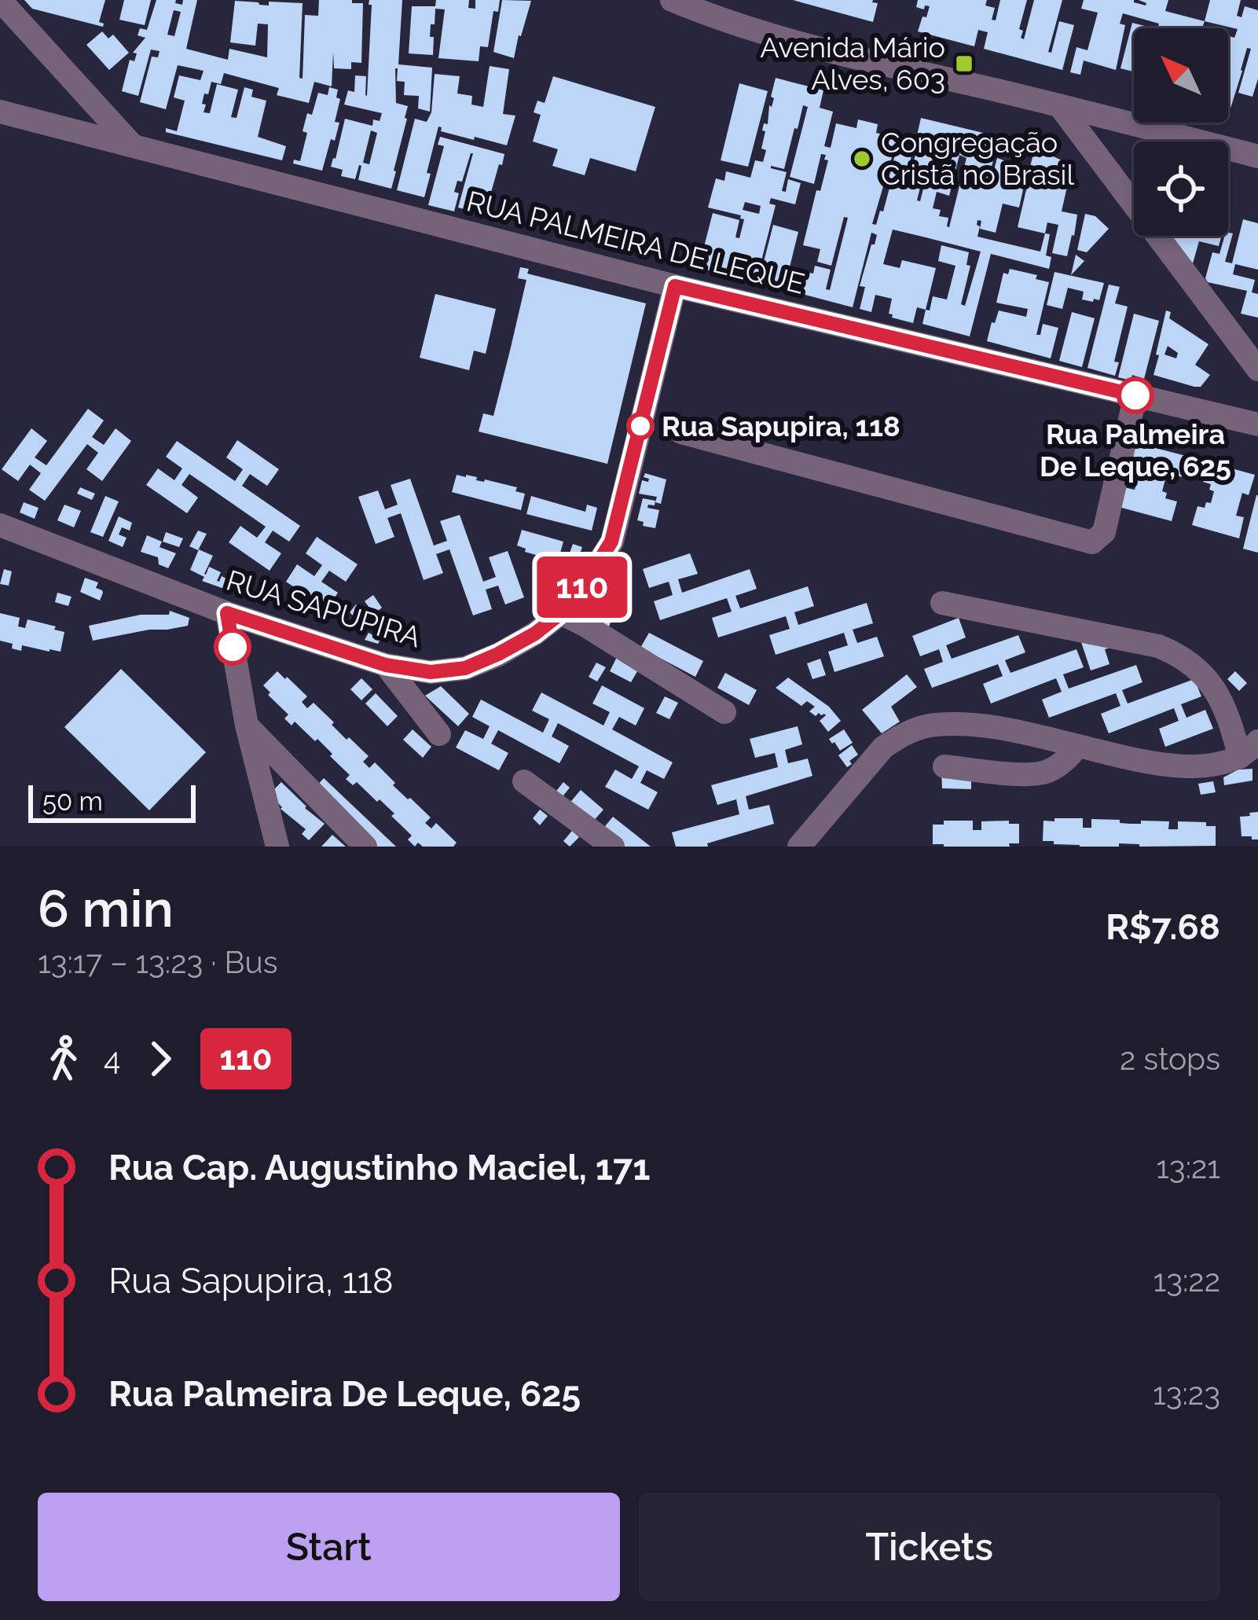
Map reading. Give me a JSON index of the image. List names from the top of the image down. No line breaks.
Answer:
{"streets":{"street":["RUA PALMEIRA DE LEQUE","RUA SAPUPIRA"]},"crossings":[["RUA PALMEIRA DE LEQUE","RUA SAPUPIRA"]],"places":{"transit":["Avenida Mário Alves, 603"],"other":["Congregação Cristã no Brasil","Rua Palmeira De Leque, 625","Rua Sapupira, 118"]},"lines":["bus line 110"],"scale_bar":"50 m","north":"top left","page":{"on_map":"110","scale":"50 m","heading":["6 min","13:17 – 13:23 · Bus","R$7.68"],"legs":["4","110","2 stops"],"list":[{"name":"Rua Cap. Augustinho Maciel, 171","value":"13:21"},{"name":"Rua Sapupira, 118","value":"13:22"},{"name":"Rua Palmeira De Leque, 625","value":"13:23"}],"buttons":["Start","Tickets"]}}
